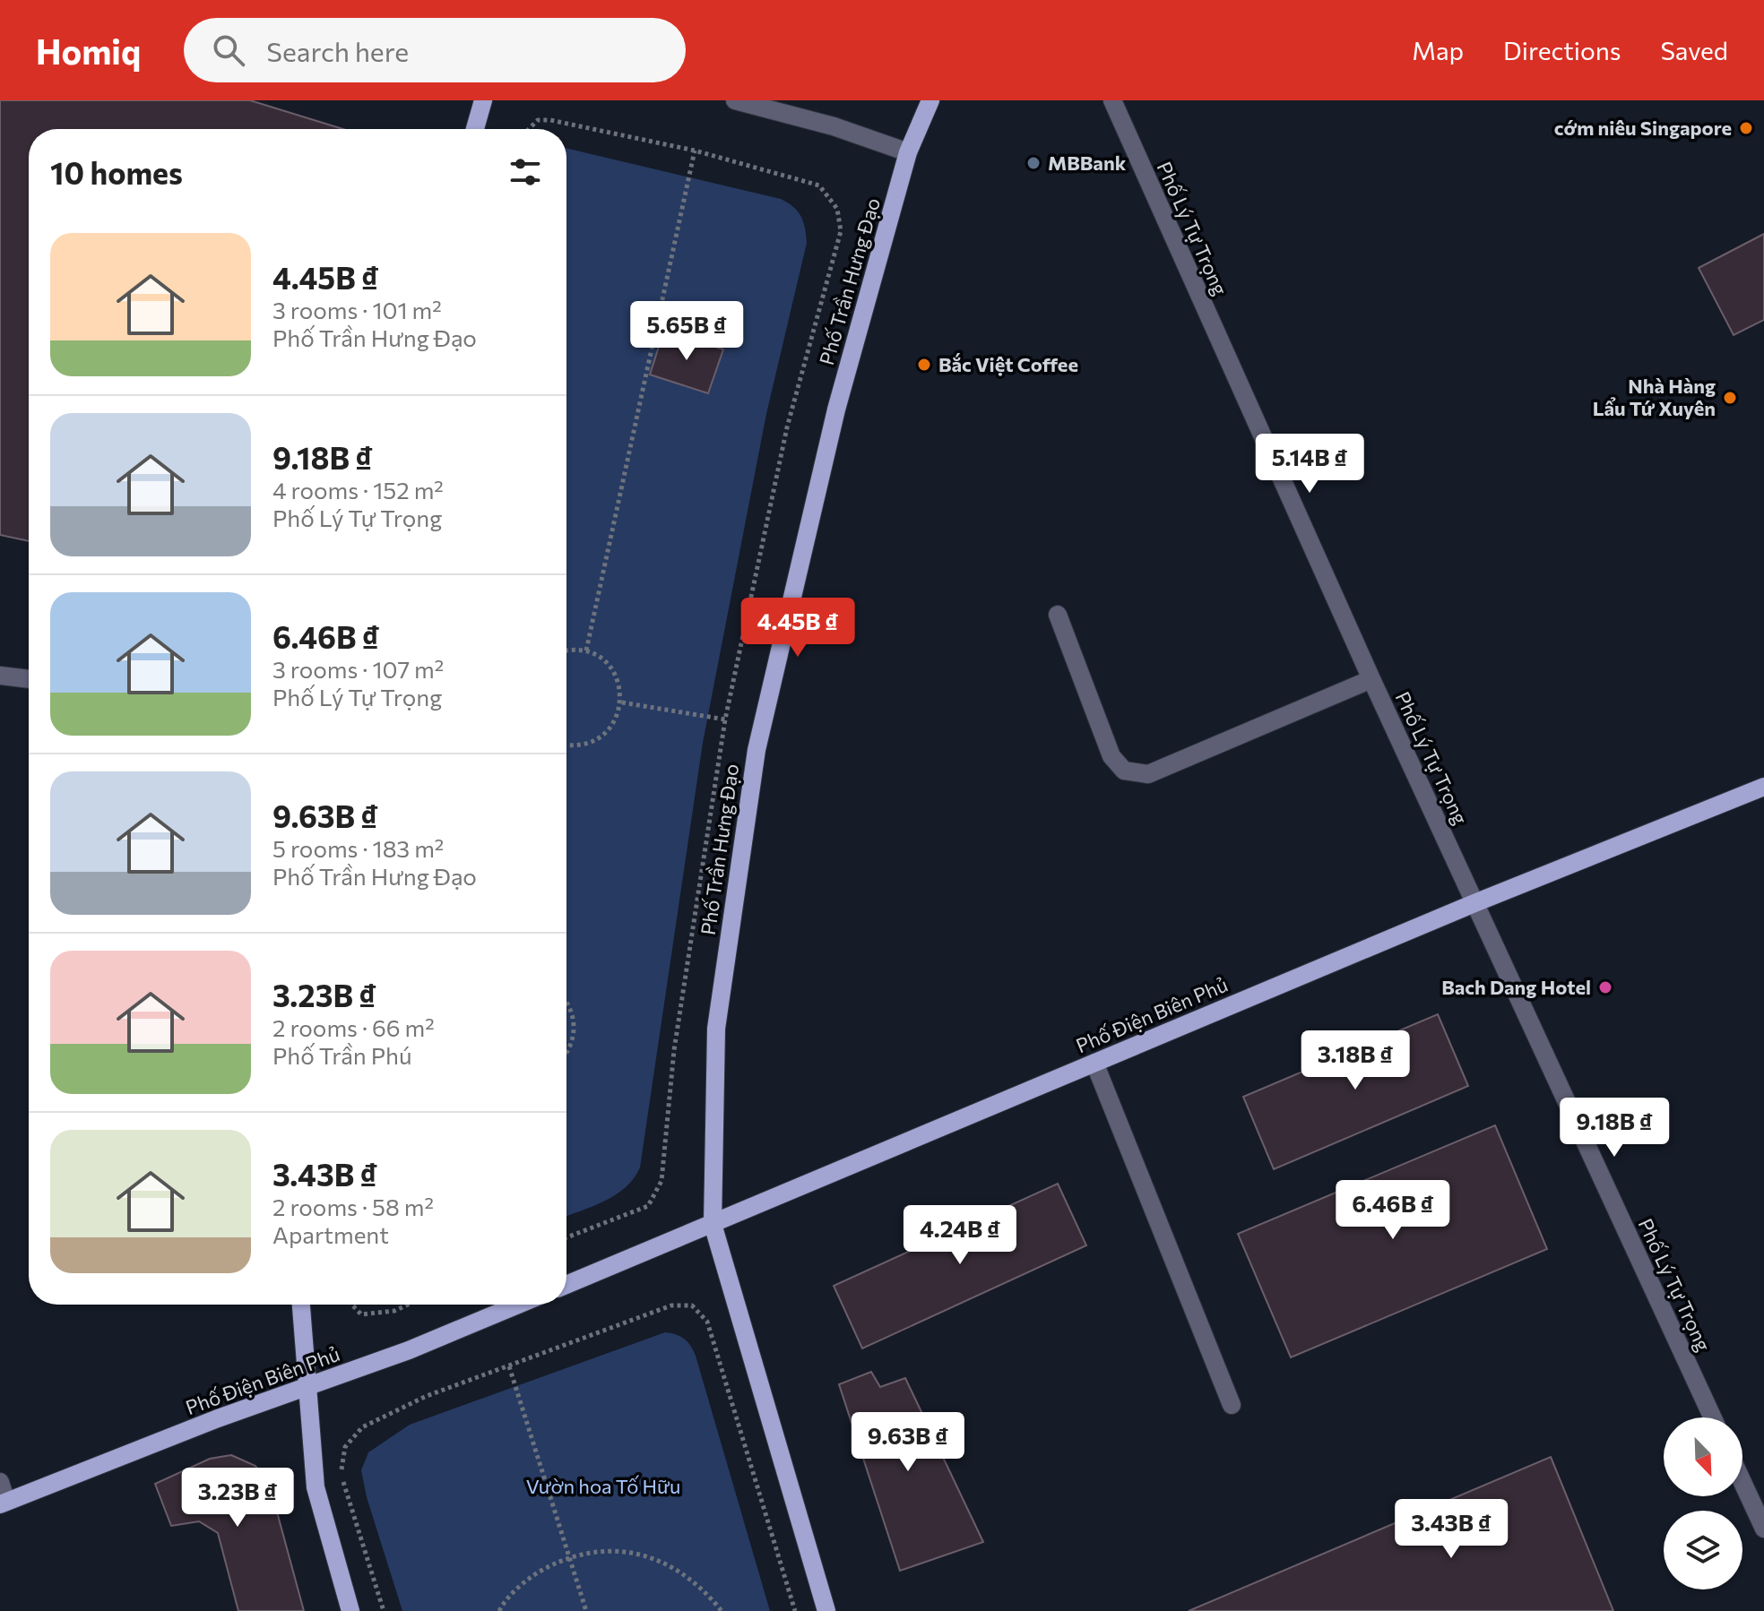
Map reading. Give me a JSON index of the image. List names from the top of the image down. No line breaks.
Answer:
{"streets":{"main road":["Phố Trần Hưng Đạo","Phố Điện Biên Phủ"],"street":["Phố Lý Tự Trọng"]},"crossings":[["Phố Lý Tự Trọng","Phố Điện Biên Phủ"],["Phố Trần Hưng Đạo","Phố Điện Biên Phủ"]],"parks":["Vườn hoa Tố Hữu"],"places":["cớm niêu Singapore","MBBank","Bắc Việt Coffee","Nhà Hàng Lẩu Tứ Xuyên","Bach Dang Hotel"],"north":"bottom right","page":{"header":"Homiq","search":"Search here","nav":["Map","Directions","Saved"],"heading":"10 homes","list":[{"name":"4.45B ₫","note":"3 rooms · 101 m² · Phố Trần Hưng Đạo"},{"name":"9.18B ₫","note":"4 rooms · 152 m² · Phố Lý Tự Trọng"},{"name":"6.46B ₫","note":"3 rooms · 107 m² · Phố Lý Tự Trọng"},{"name":"9.63B ₫","note":"5 rooms · 183 m² · Phố Trần Hưng Đạo"},{"name":"3.23B ₫","note":"2 rooms · 66 m² · Phố Trần Phú"},{"name":"3.43B ₫","note":"2 rooms · 58 m² · Apartment"}],"price":["5.65B ₫","5.14B ₫","4.45B ₫","3.18B ₫","9.18B ₫","6.46B ₫","4.24B ₫","9.63B ₫","3.23B ₫","3.43B ₫"]}}
